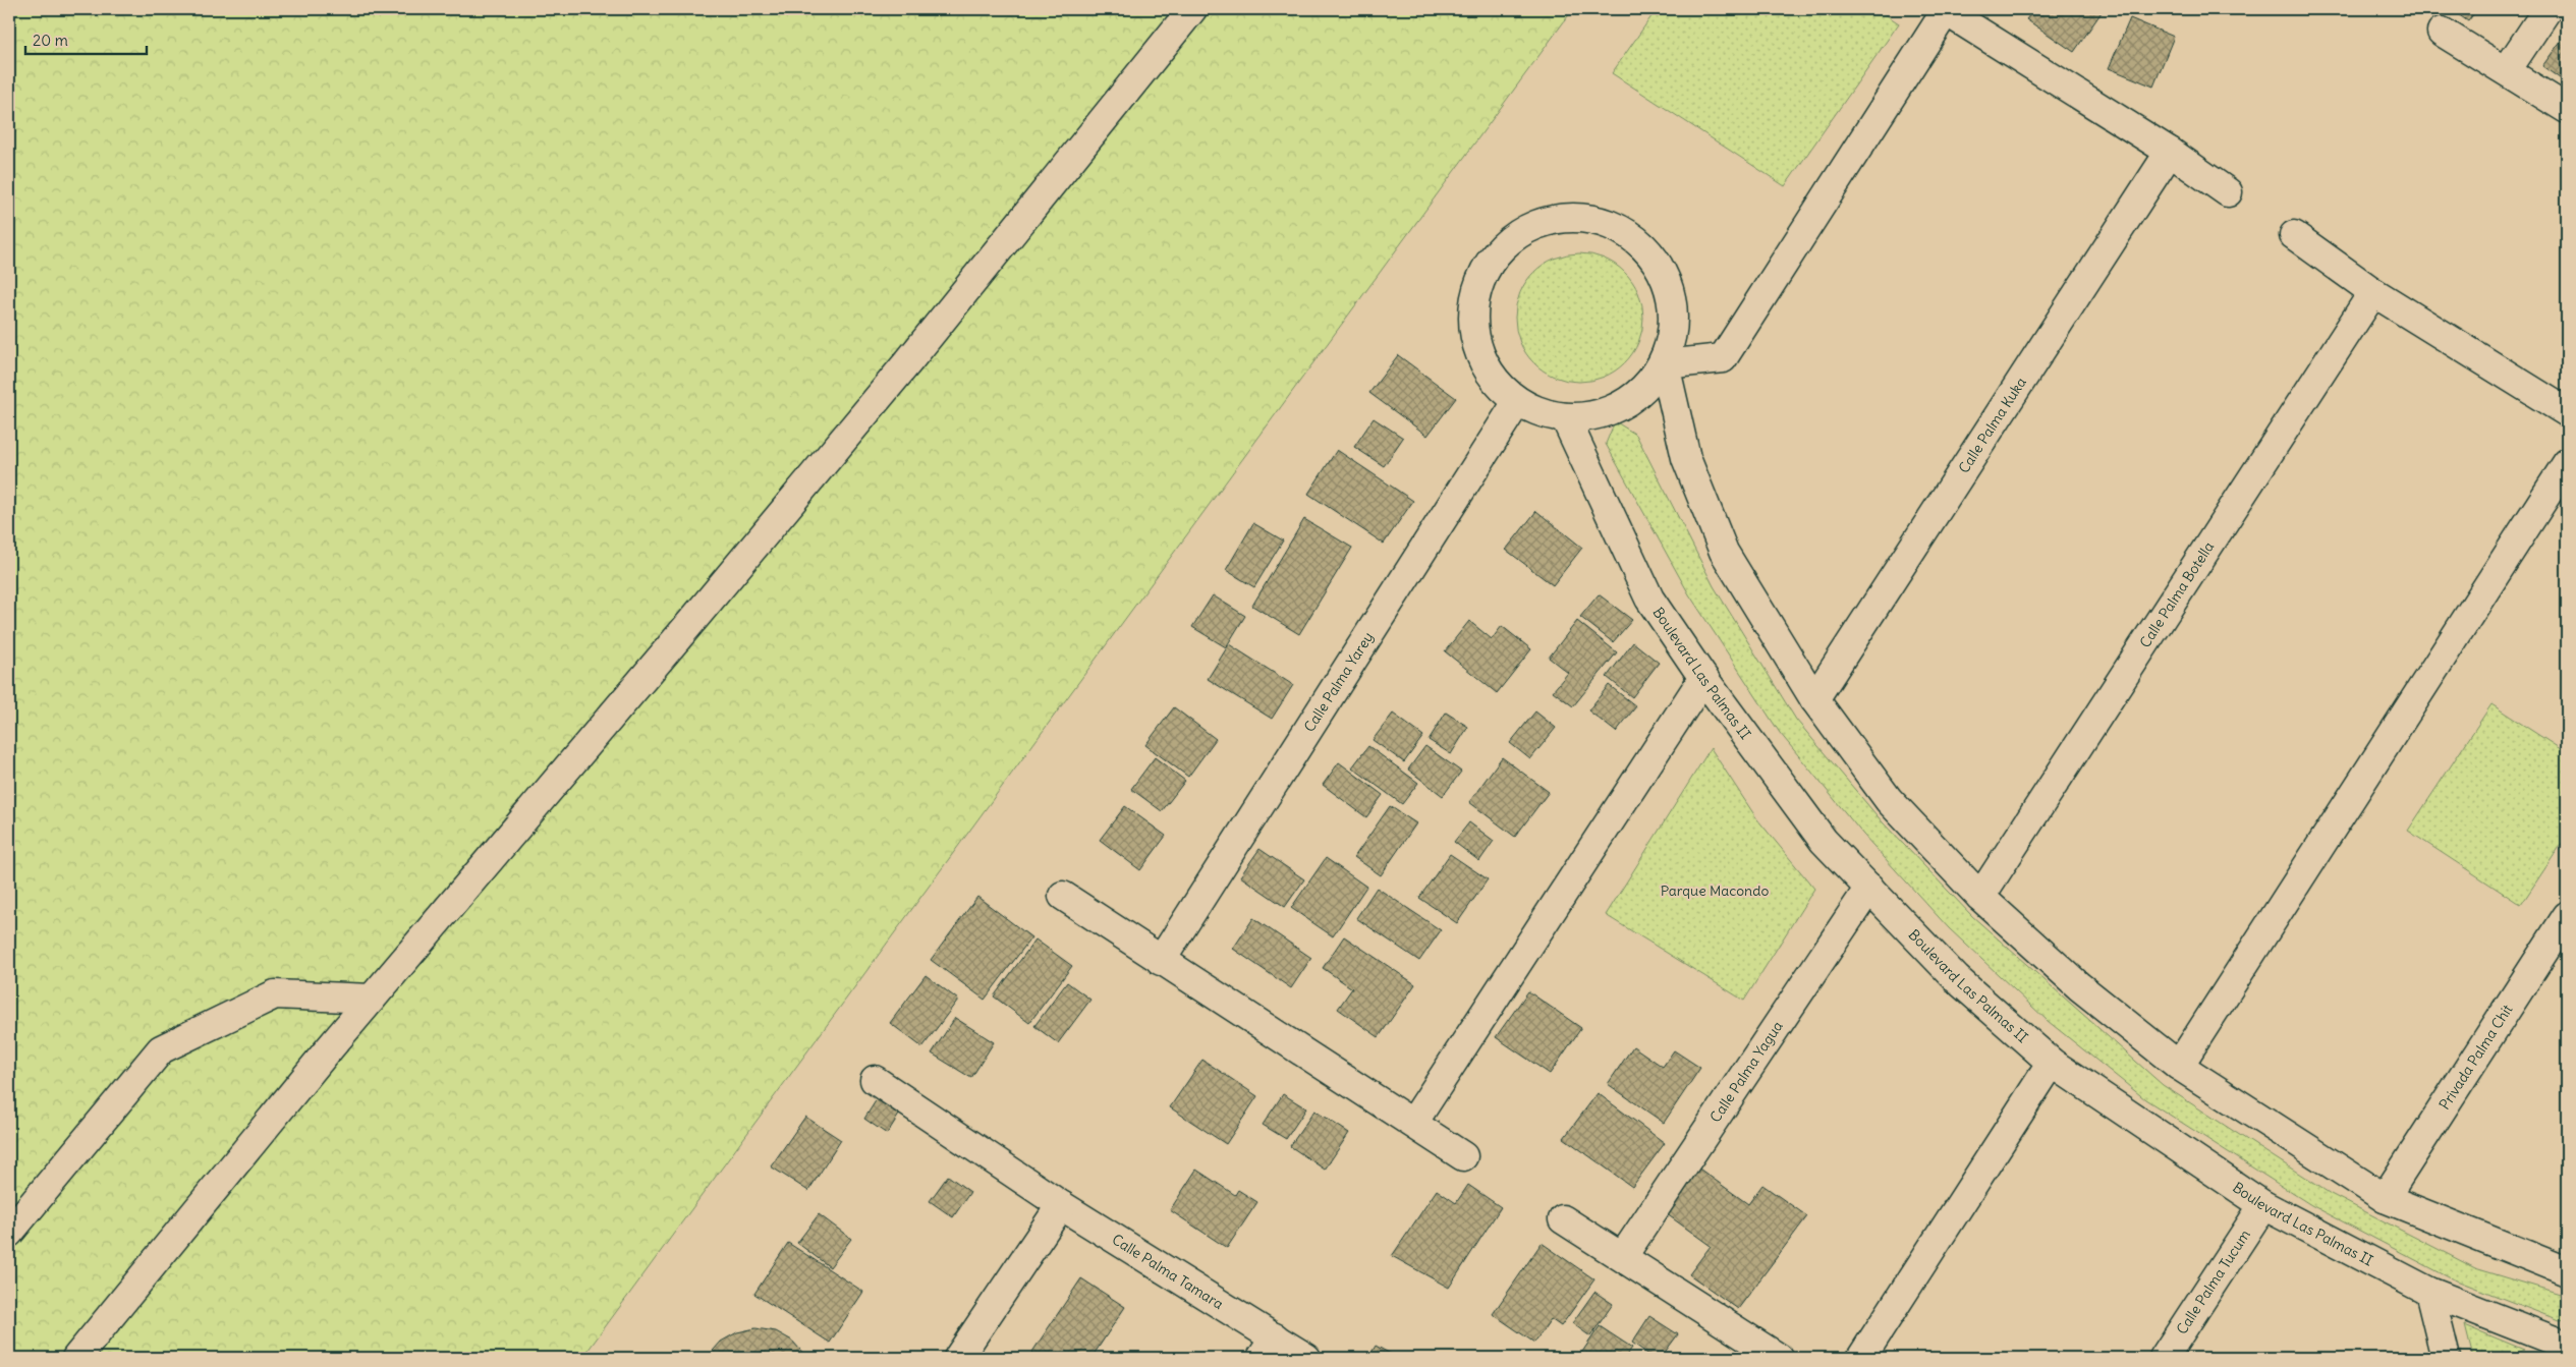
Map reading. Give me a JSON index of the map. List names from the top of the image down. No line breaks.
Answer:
{"streets":{"street":["Calle Palma Kuka","Calle Palma Botella","Boulevard Las Palmas II","Calle Palma Yarey","Privada Palma Chit","Calle Palma Yagua","Calle Palma Tamara","Calle Palma Tucum"]},"crossings":[["Boulevard Las Palmas II","Calle Palma Yagua"],["Boulevard Las Palmas II","Calle Palma Tucum"]],"parks":["Parque Macondo"],"scale_bar":"20 m"}
